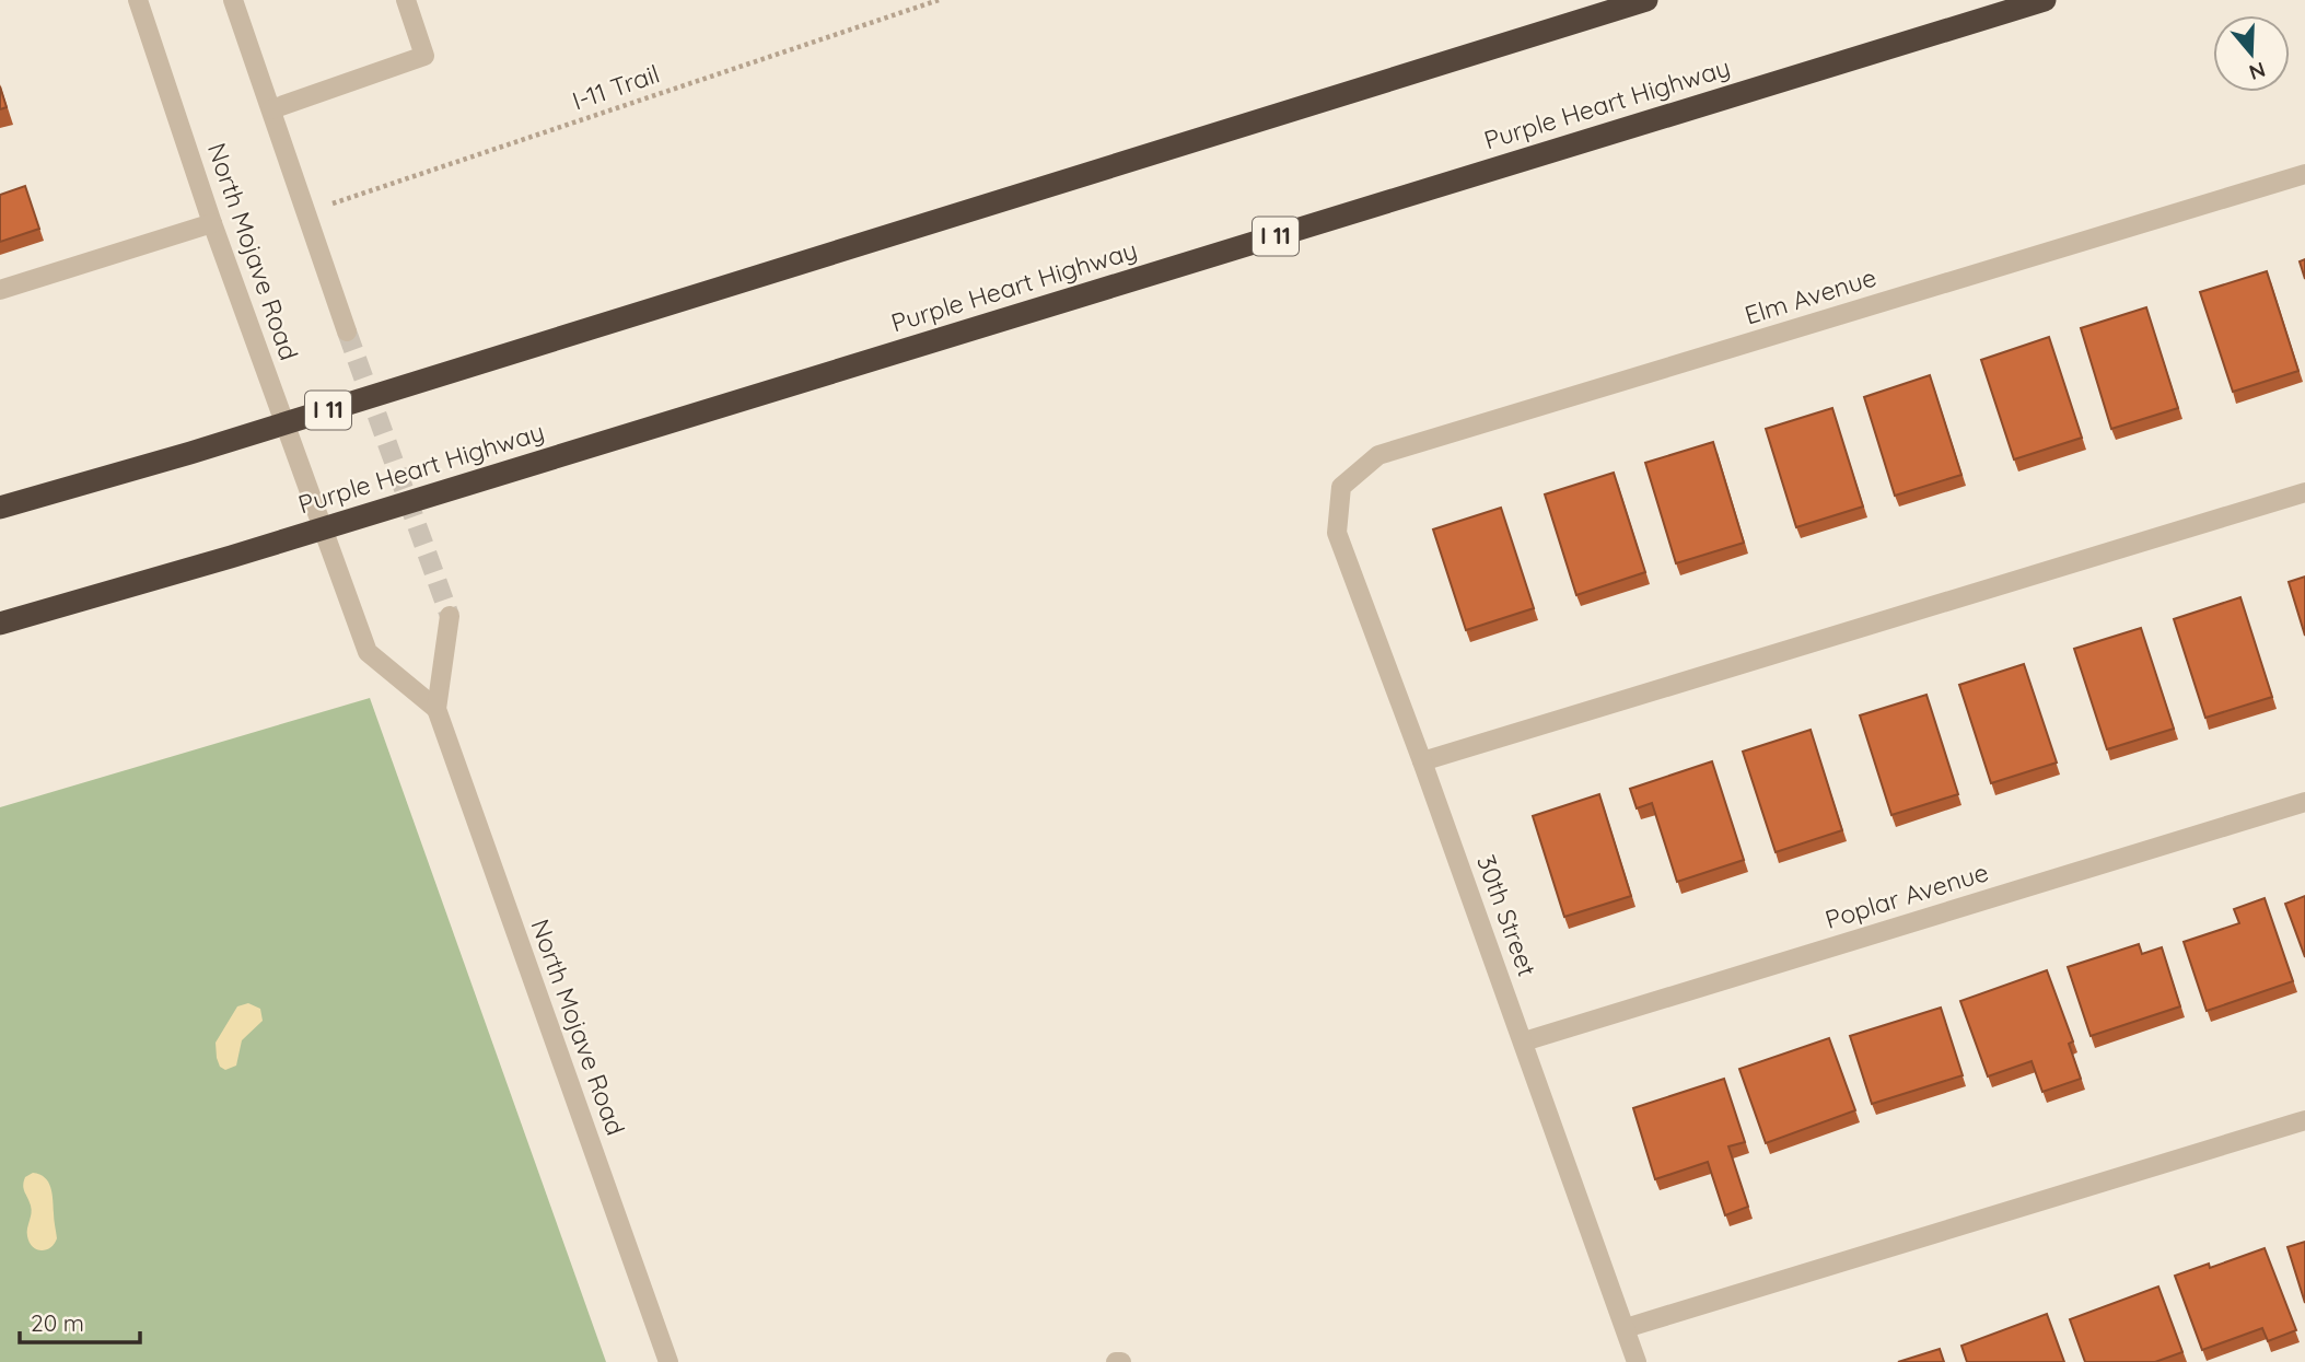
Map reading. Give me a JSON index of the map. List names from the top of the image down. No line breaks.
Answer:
{"streets":{"highway":["Purple Heart Highway","I 11"],"street":["North Mojave Road","Elm Avenue","Poplar Avenue","30th Street"],"path":["I-11 Trail"]},"crossings":[["Elm Avenue","30th Street"],["Poplar Avenue","30th Street"]],"scale_bar":"20 m","north":"bottom"}
